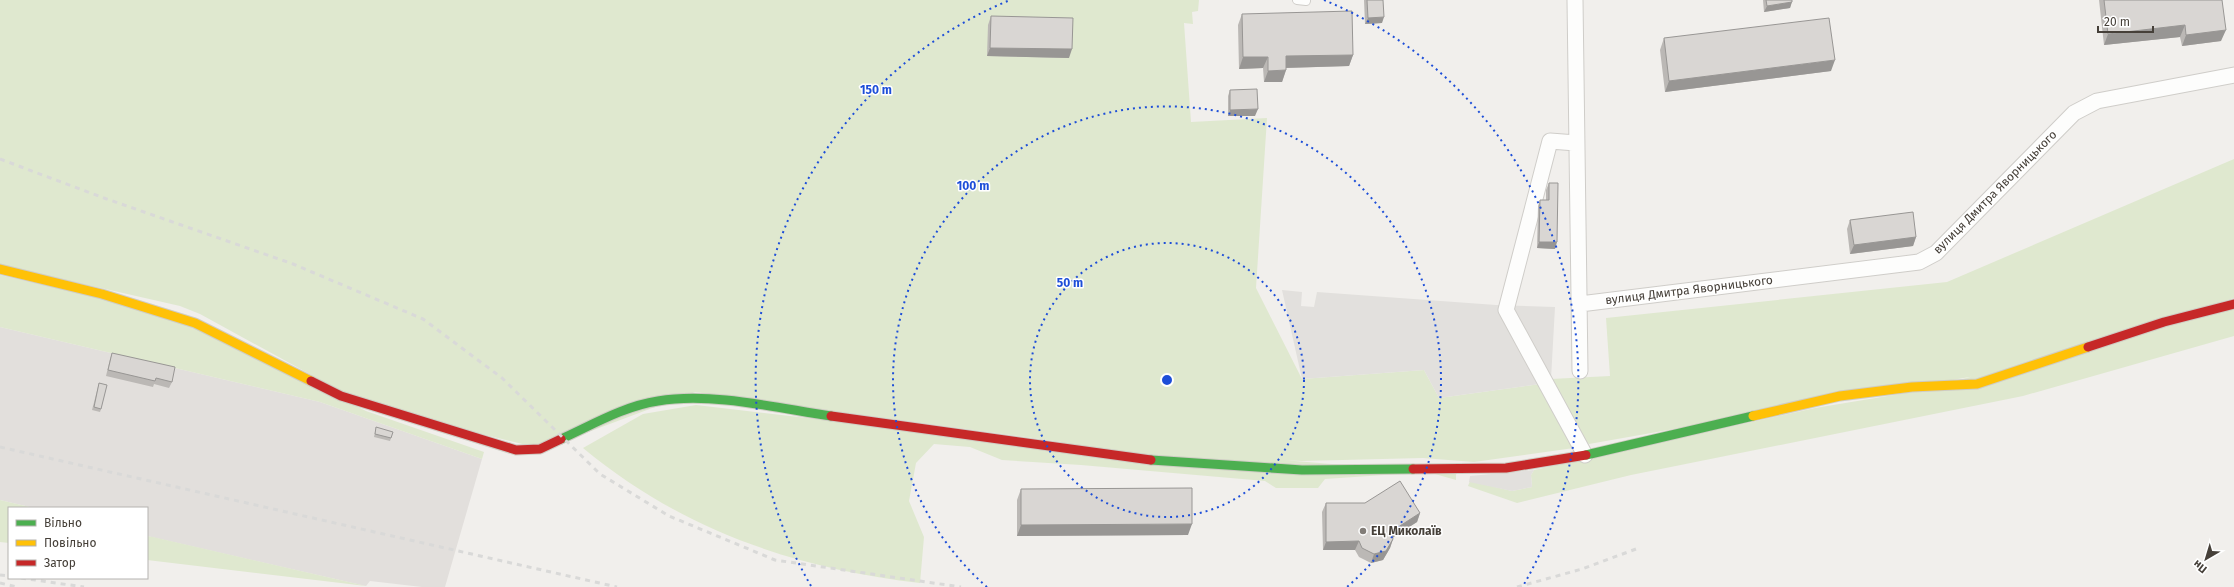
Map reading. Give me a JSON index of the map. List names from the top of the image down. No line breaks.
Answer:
{"streets":{"street":["вулиця Дмитра Яворницького"]},"places":["ЕЦ Миколаїв"],"legend":["Вільно","Повільно","Затор"],"scale_bar":"20 m","north":"bottom left","rings":["150 m","100 m","50 m"]}
